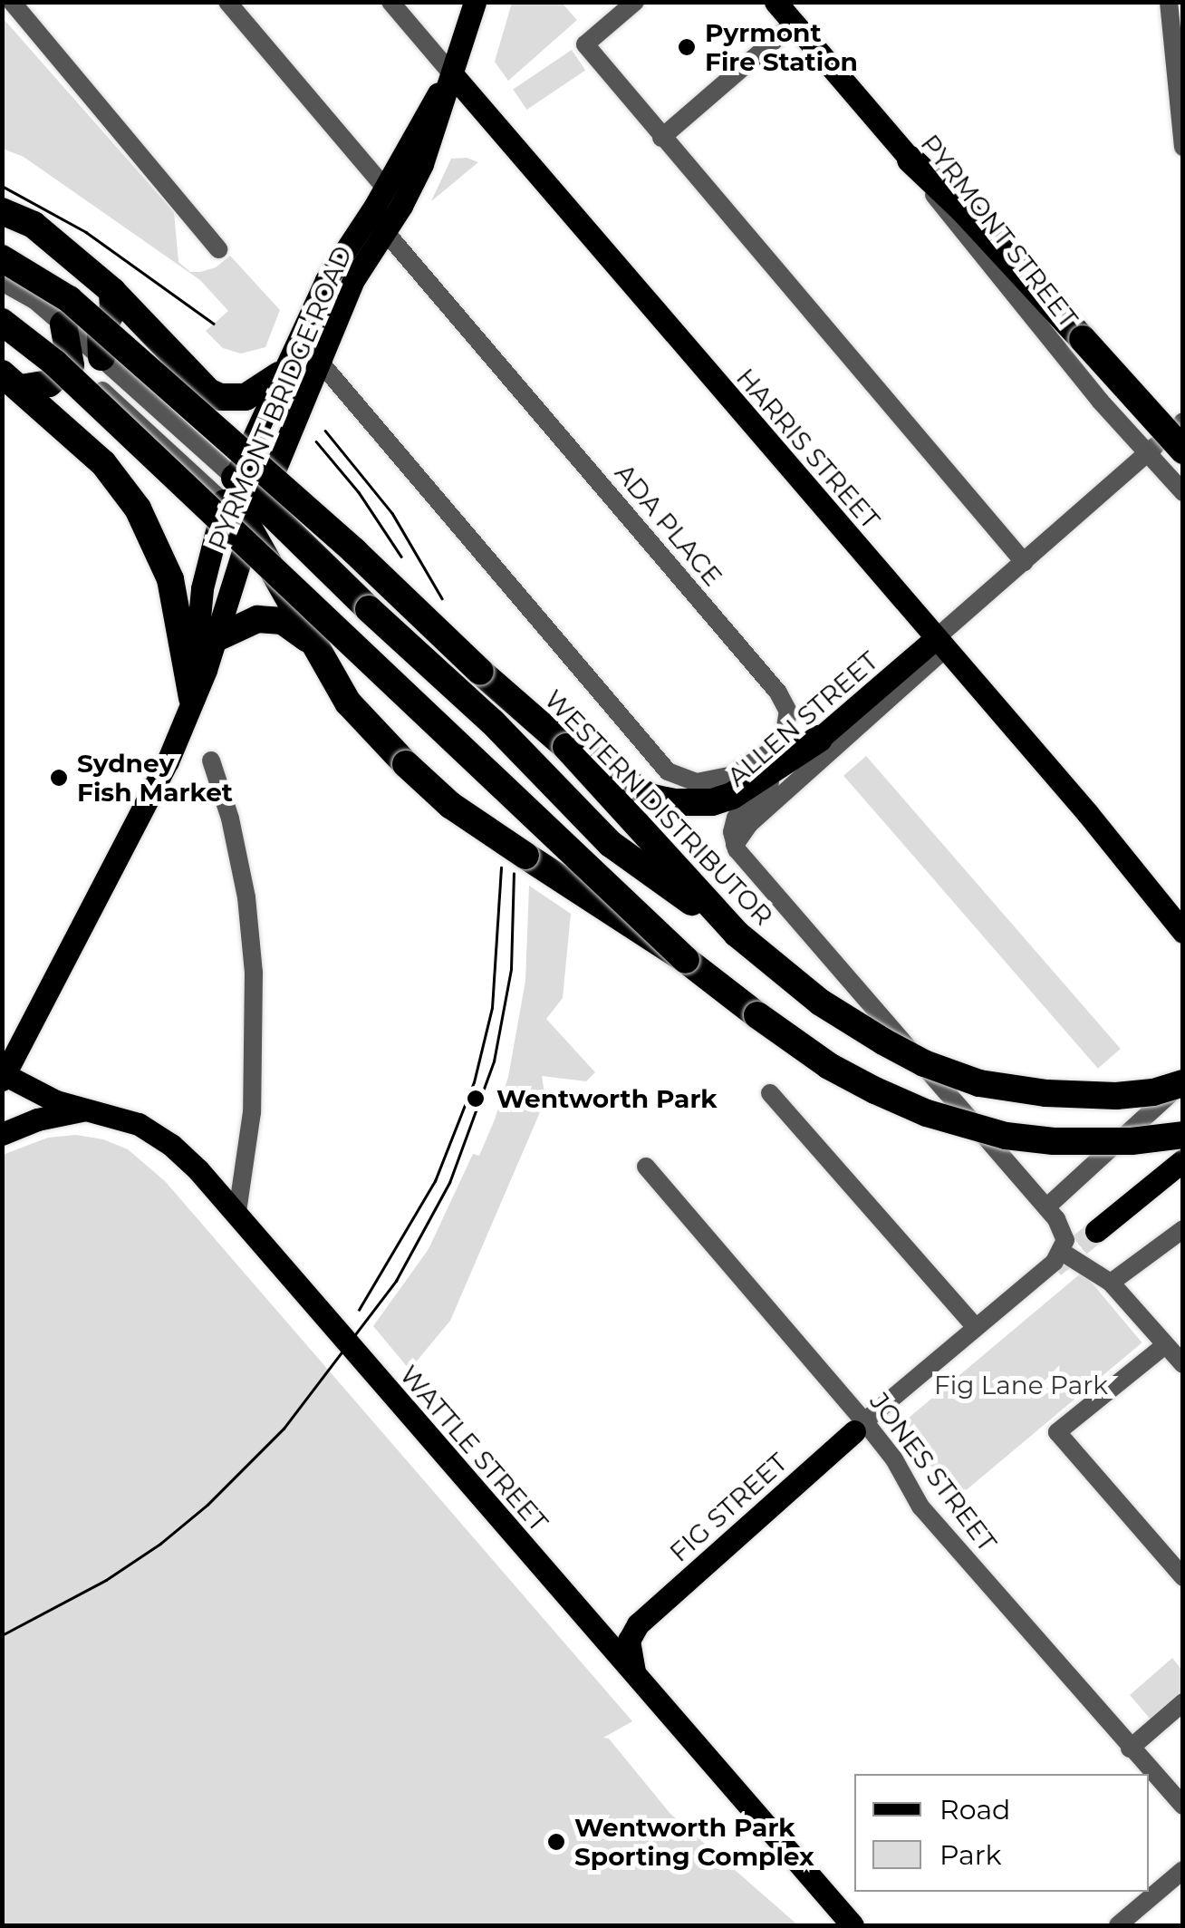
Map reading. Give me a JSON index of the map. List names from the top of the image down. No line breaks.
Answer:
{"streets":{"highway":["WESTERN DISTRIBUTOR"],"main road":["PYRMONT STREET","PYRMONT BRIDGE ROAD","HARRIS STREET","ALLEN STREET","WATTLE STREET","FIG STREET"],"street":["ADA PLACE","JONES STREET"]},"crossings":[["PYRMONT STREET","ALLEN STREET"],["PYRMONT BRIDGE ROAD","HARRIS STREET"],["PYRMONT BRIDGE ROAD","ADA PLACE"],["PYRMONT BRIDGE ROAD","WATTLE STREET"],["HARRIS STREET","ALLEN STREET"],["JONES STREET","FIG STREET"]],"parks":["Fig Lane Park"],"places":["Pyrmont Fire Station","Sydney Fish Market","Wentworth Park","Wentworth Park Sporting Complex"],"legend":["Road","Park"]}
